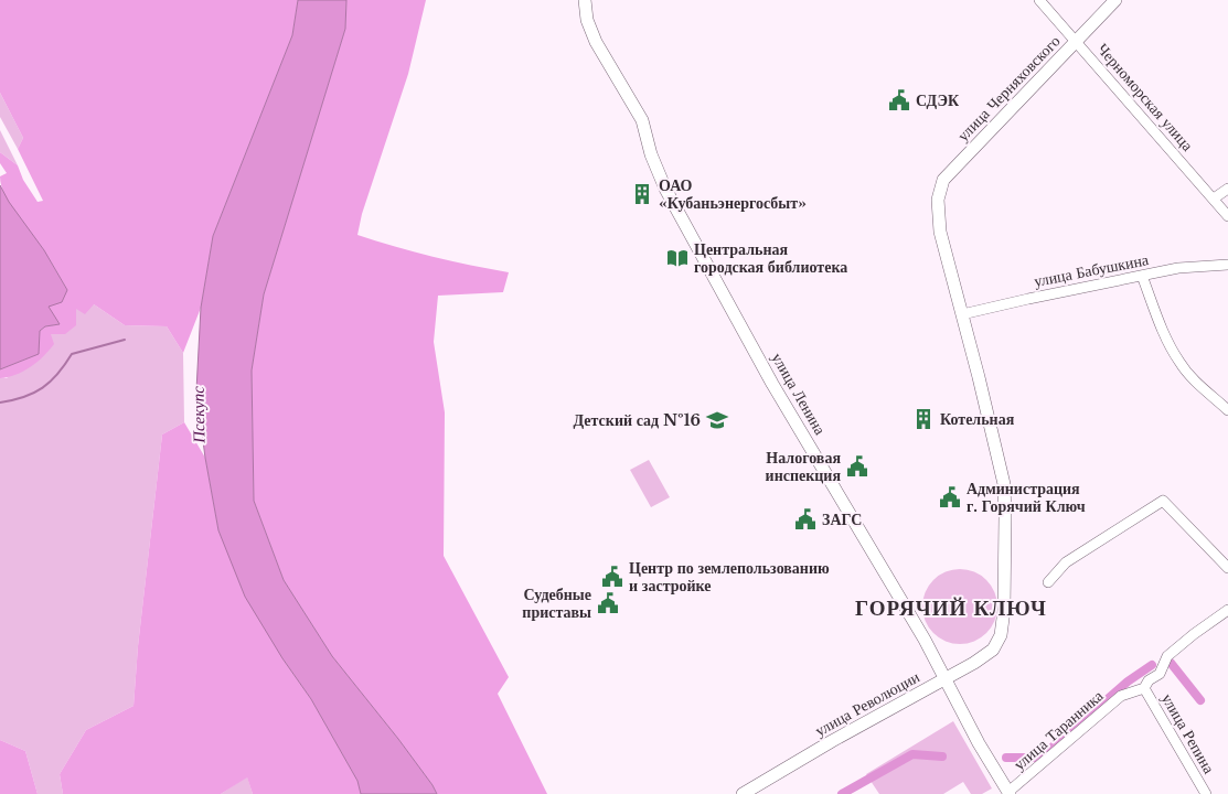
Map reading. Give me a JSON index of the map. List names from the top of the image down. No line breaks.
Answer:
{"streets":{"street":["улица Черняховского","Черноморская улица","улица Бабушкина","улица Ленина","улица Революции","улица Таранника","улица Репина"]},"crossings":[["улица Черняховского","Черноморская улица"],["улица Черняховского","улица Бабушкина"],["улица Черняховского","улица Революции"],["улица Бабушкина","улица Революции"],["улица Ленина","улица Революции"],["улица Ленина","улица Таранника"],["улица Таранника","улица Репина"]],"districts":["ГОРЯЧИЙ КЛЮЧ"],"water":["Псекупс"],"places":{"public building":["СДЭК","Налоговая инспекция","Администрация г. Горячий Ключ","ЗАГС","Центр по землепользованию и застройке","Судебные приставы"],"building":["ОАО «Кубаньэнергосбыт»","Котельная"],"library":["Центральная городская библиотека"],"school or university":["Детский сад №16"]}}
